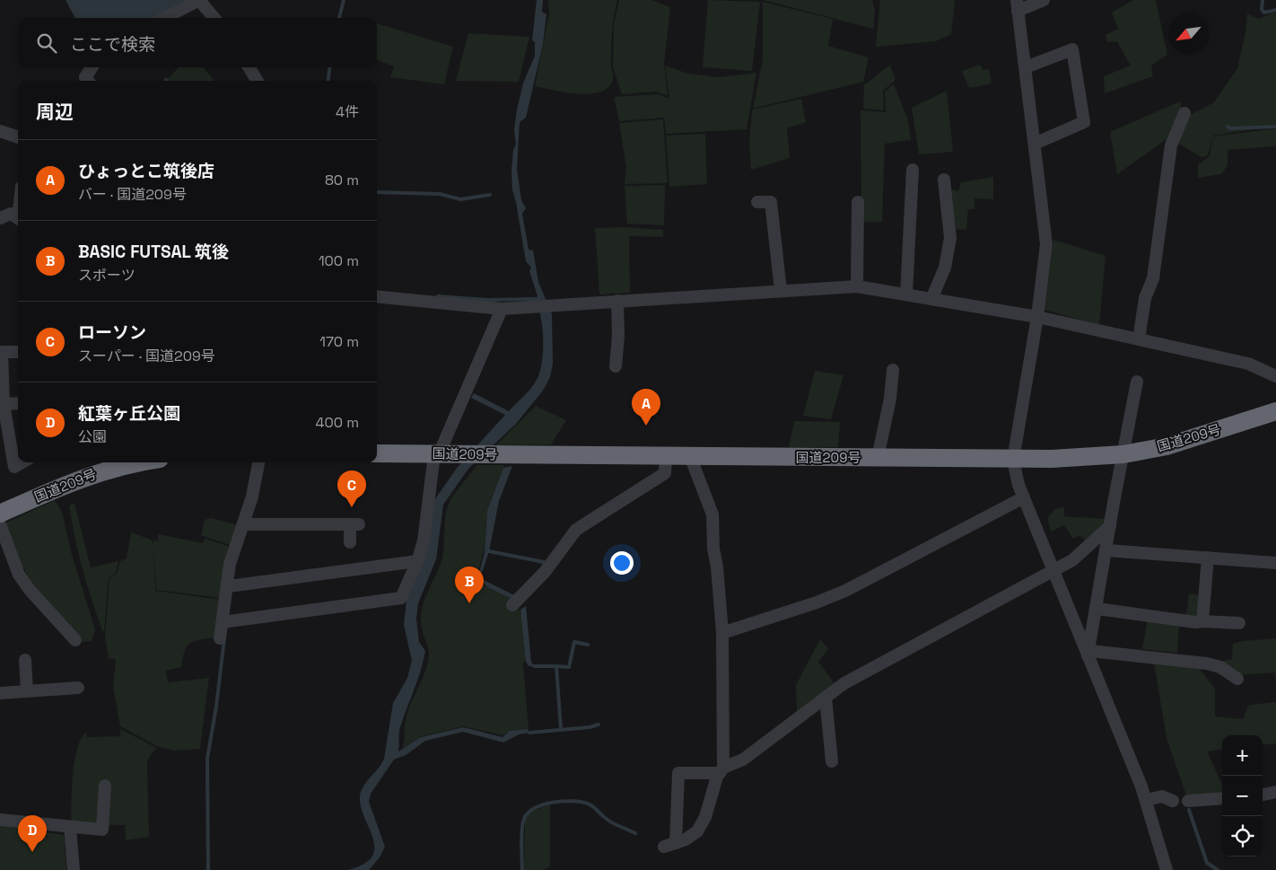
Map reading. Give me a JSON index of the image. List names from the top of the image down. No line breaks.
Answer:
{"streets":{"highway":["国道209号"]},"north":"bottom left","page":{"search":"ここで検索","heading":["周辺","4件"],"list":[{"mark":"A","name":"ひょっとこ筑後店","note":"バー · 国道209号","value":"80 m"},{"mark":"B","name":"BASIC FUTSAL 筑後","note":"スポーツ","value":"100 m"},{"mark":"C","name":"ローソン","note":"スーパー · 国道209号","value":"170 m"},{"mark":"D","name":"紅葉ヶ丘公園","note":"公園","value":"400 m"}],"pins":["A","C","B","D"],"map_buttons":["+","−"]}}
